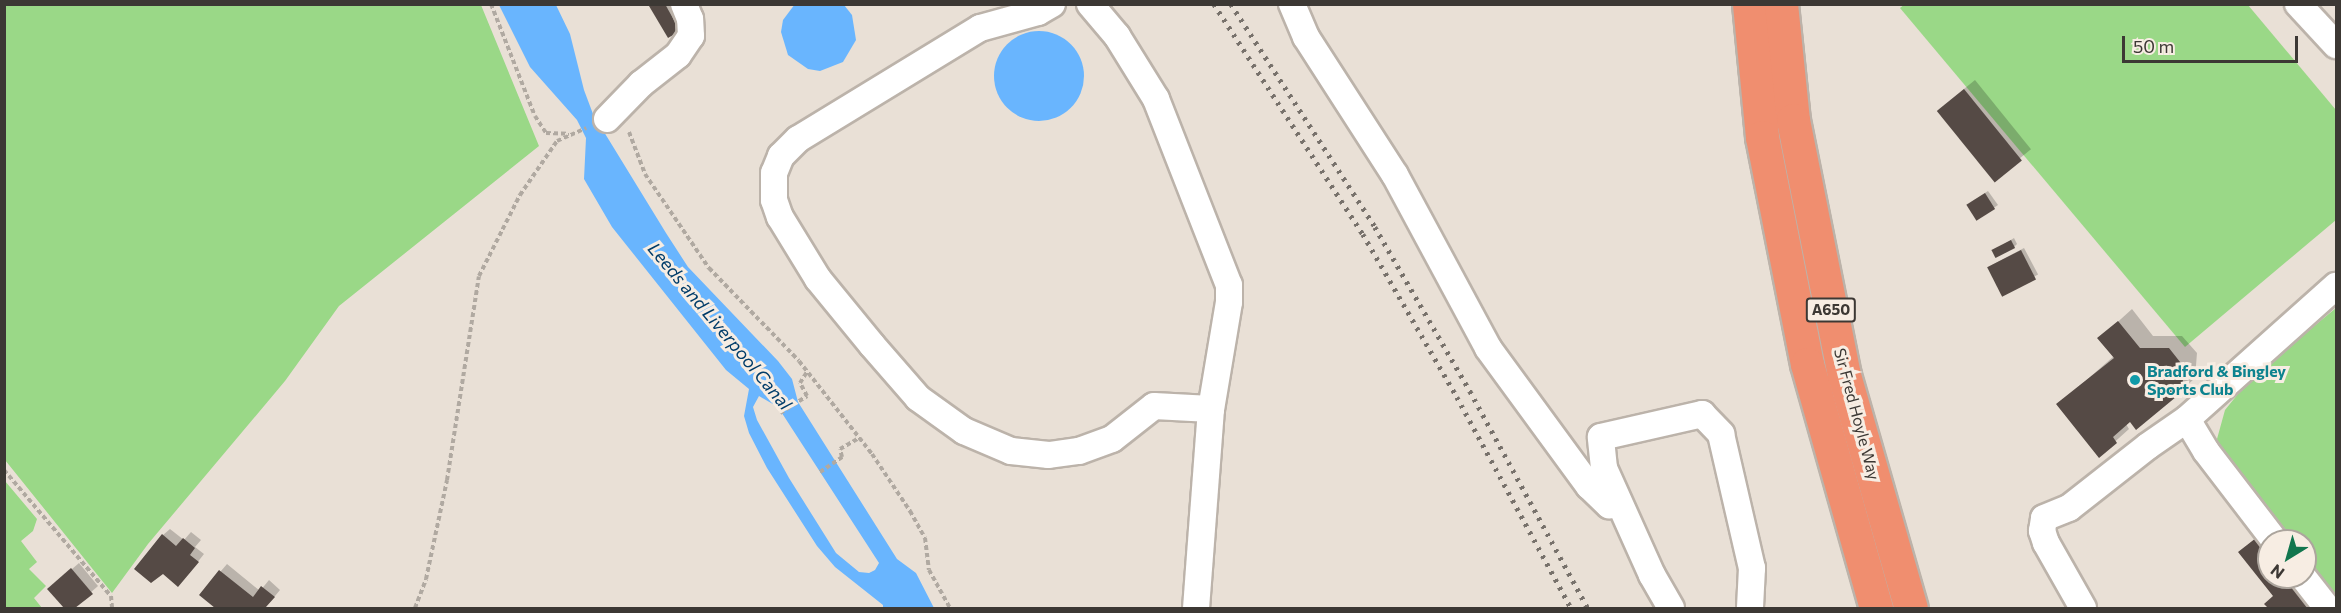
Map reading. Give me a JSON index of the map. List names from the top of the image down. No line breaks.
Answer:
{"streets":{"highway":["A650","Sir Fred Hoyle Way"]},"water":["Leeds and Liverpool Canal"],"places":["Bradford & Bingley Sports Club"],"scale_bar":"50 m","north":"bottom left"}
